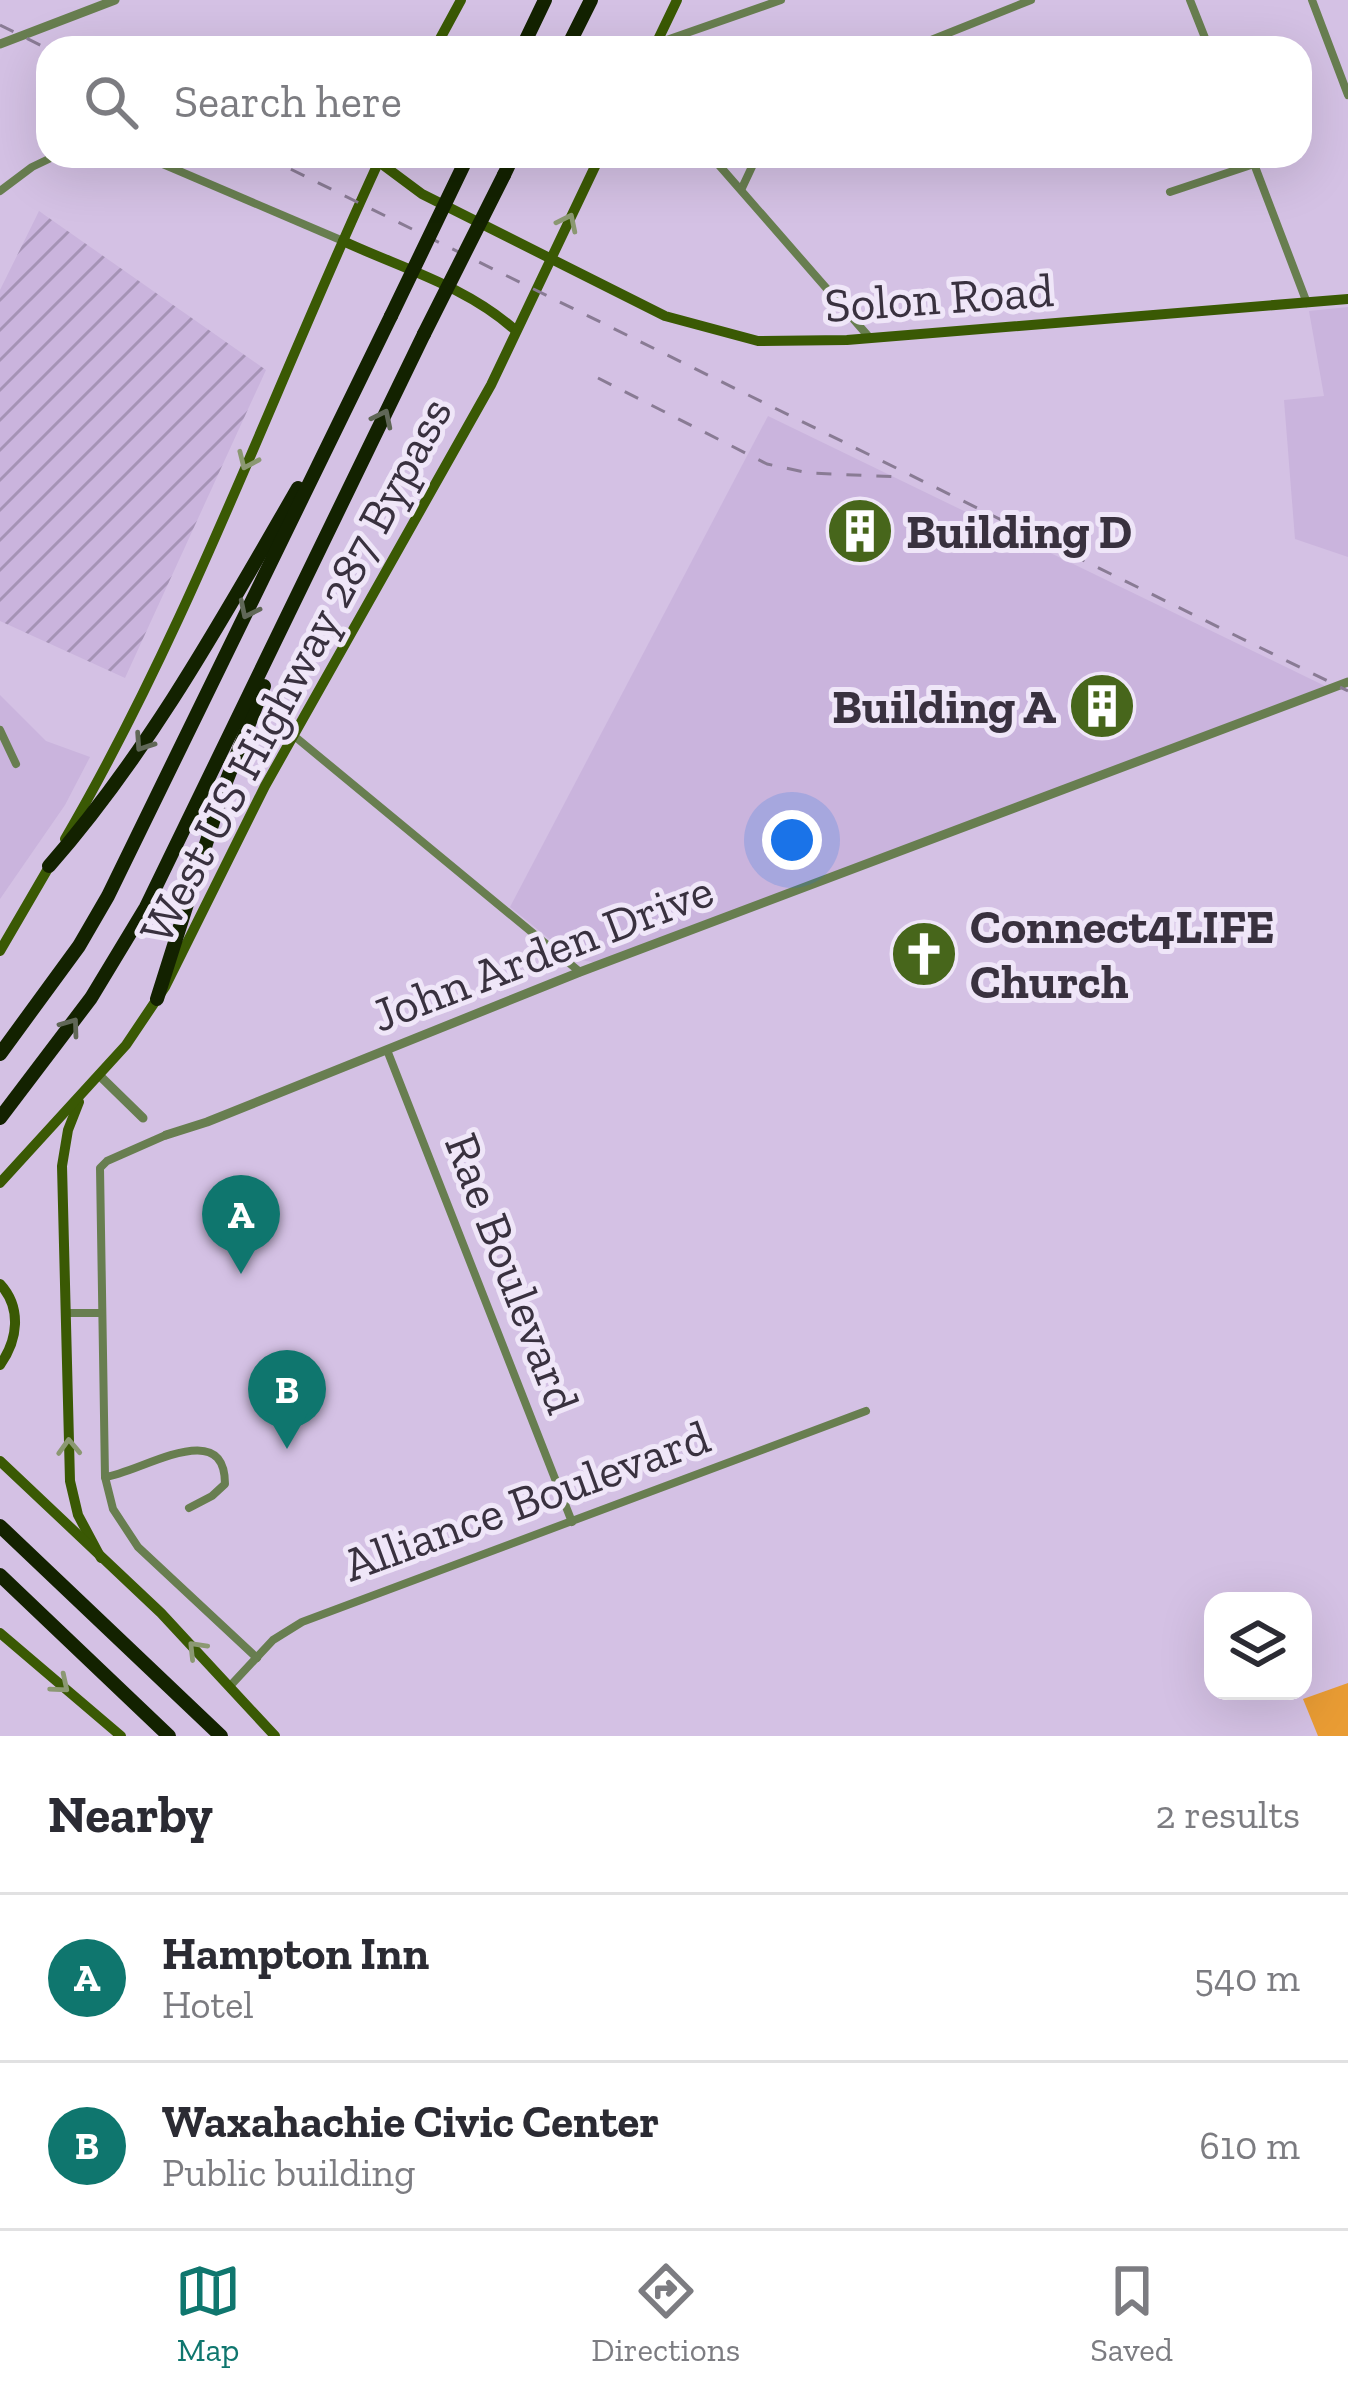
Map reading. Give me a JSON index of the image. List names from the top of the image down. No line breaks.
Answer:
{"streets":{"main road":["Solon Road","West US Highway 287 Bypass"],"street":["John Arden Drive","Rae Boulevard","Alliance Boulevard"]},"crossings":[["Solon Road","West US Highway 287 Bypass"],["John Arden Drive","Rae Boulevard"],["Rae Boulevard","Alliance Boulevard"]],"places":{"building":["Building D","Building A"],"church":["Connect4LIFE Church"]},"page":{"search":"Search here","pins":["A","B"],"heading":["Nearby","2 results"],"list":[{"mark":"A","name":"Hampton Inn","note":"Hotel","value":"540 m"},{"mark":"B","name":"Waxahachie Civic Center","note":"Public building","value":"610 m"}],"nav":["Map","Directions","Saved"]}}
